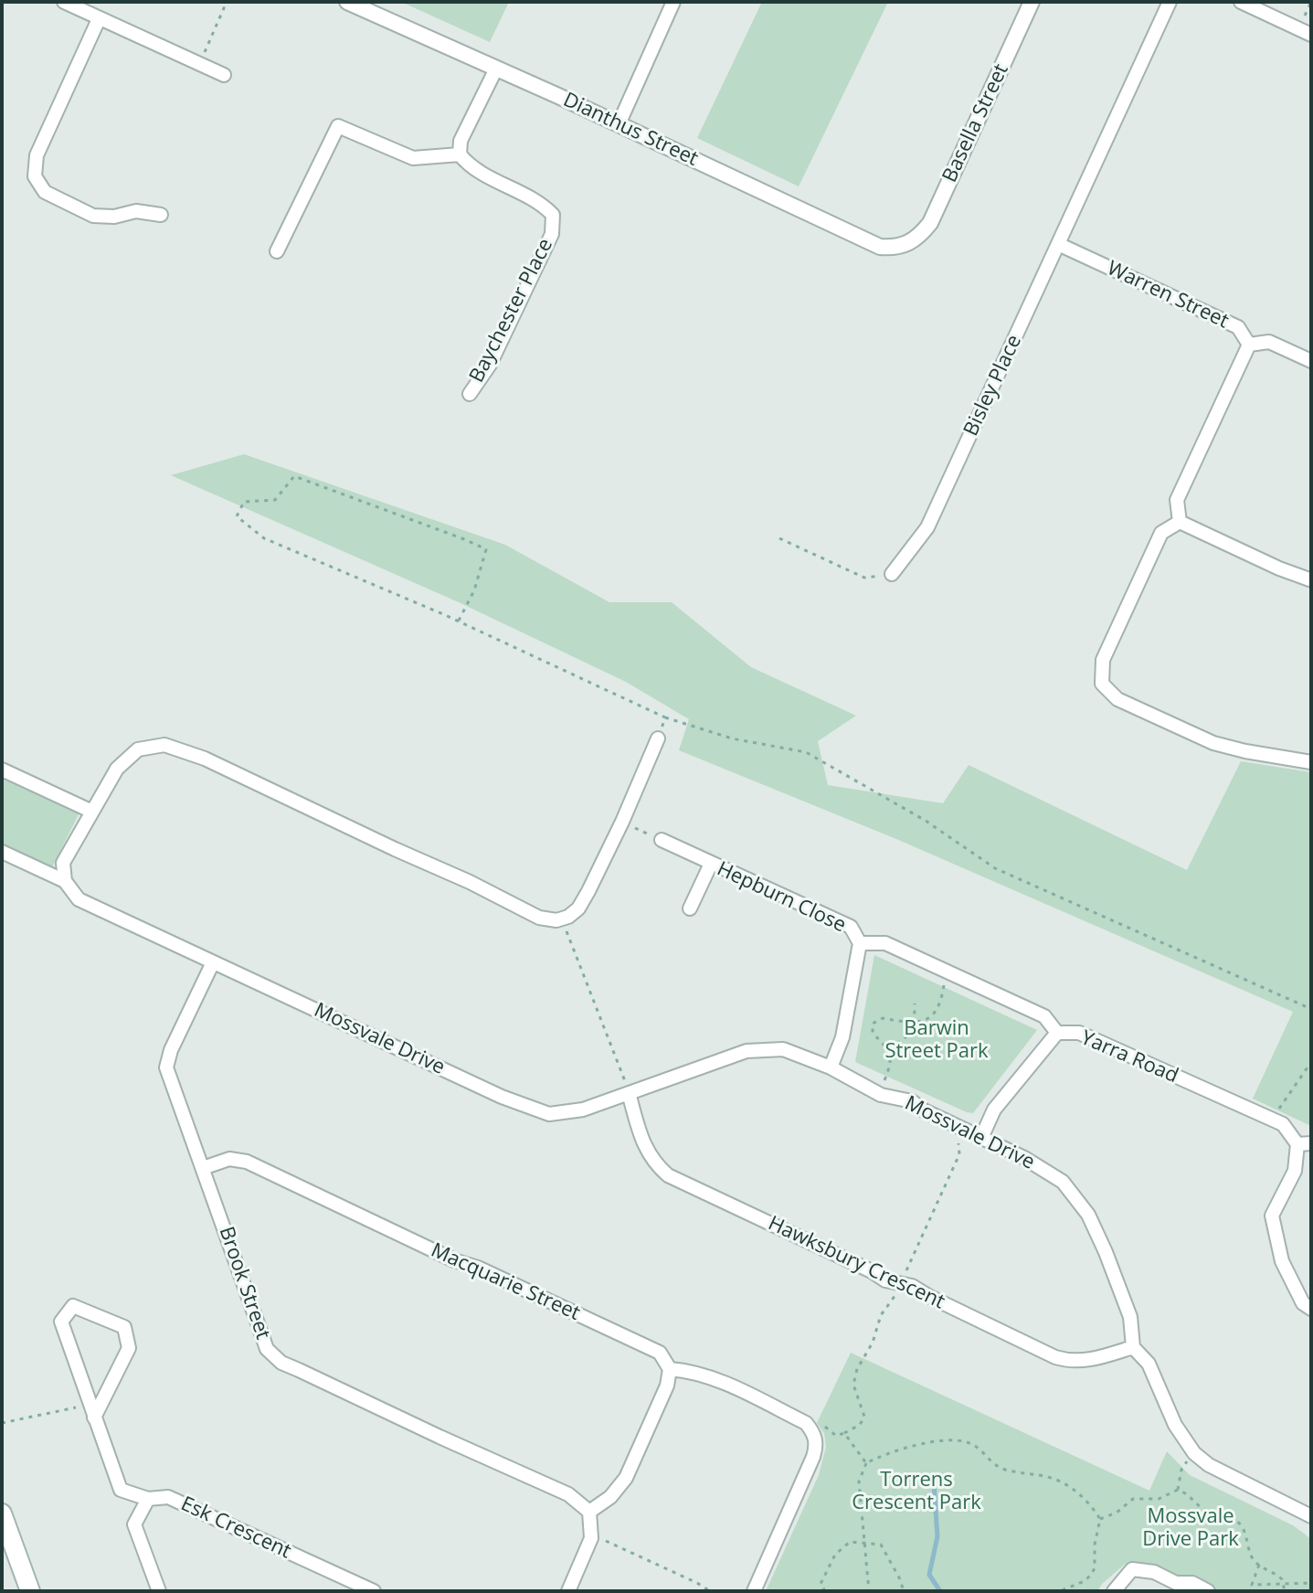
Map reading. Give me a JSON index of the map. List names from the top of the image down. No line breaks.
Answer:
{"streets":{"street":["Basella Street","Dianthus Street","Warren Street","Baychester Place","Bisley Place","Hepburn Close","Mossvale Drive","Yarra Road","Hawksbury Crescent","Macquarie Street","Brook Street","Esk Crescent"]},"crossings":[["Basella Street","Dianthus Street"],["Warren Street","Bisley Place"],["Hepburn Close","Mossvale Drive"],["Mossvale Drive","Yarra Road"],["Mossvale Drive","Hawksbury Crescent"],["Mossvale Drive","Brook Street"],["Macquarie Street","Brook Street"]],"parks":["Barwin Street Park","Torrens Crescent Park","Mossvale Drive Park"]}
